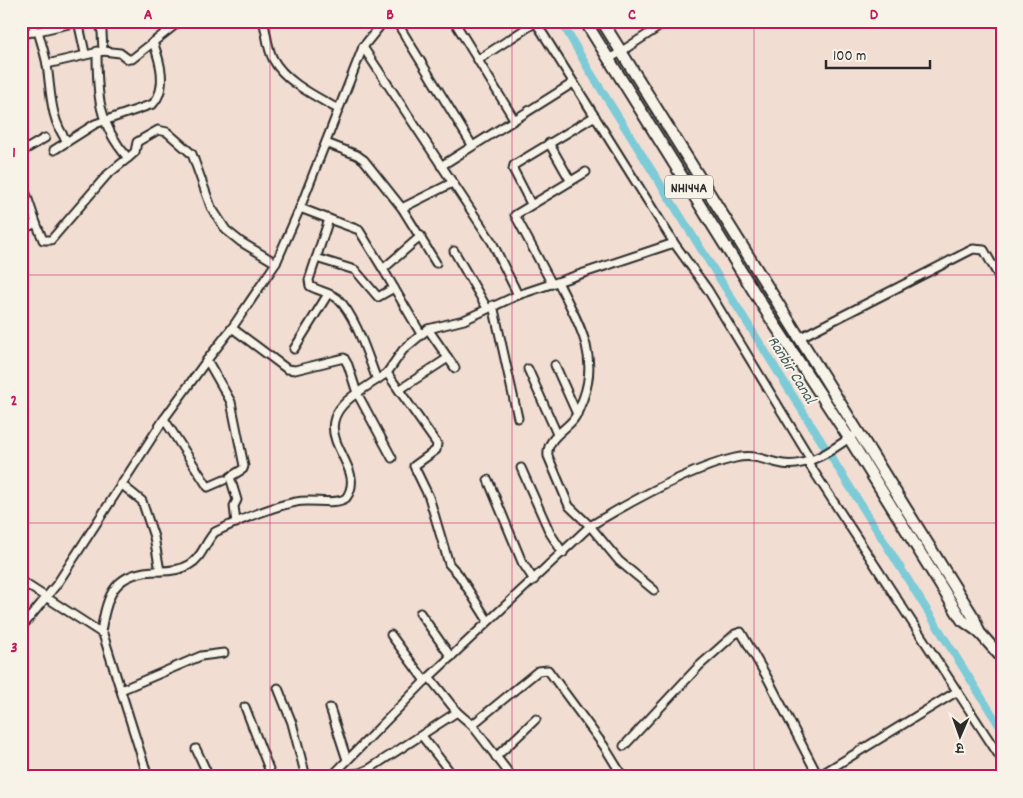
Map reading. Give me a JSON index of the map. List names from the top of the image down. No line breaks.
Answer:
{"streets":{"highway":["NH144A"]},"water":["Ranbir Canal"],"scale_bar":"100 m","north":"bottom","grid":{"columns":["A","B","C","D"],"rows":["1","2","3"]}}
